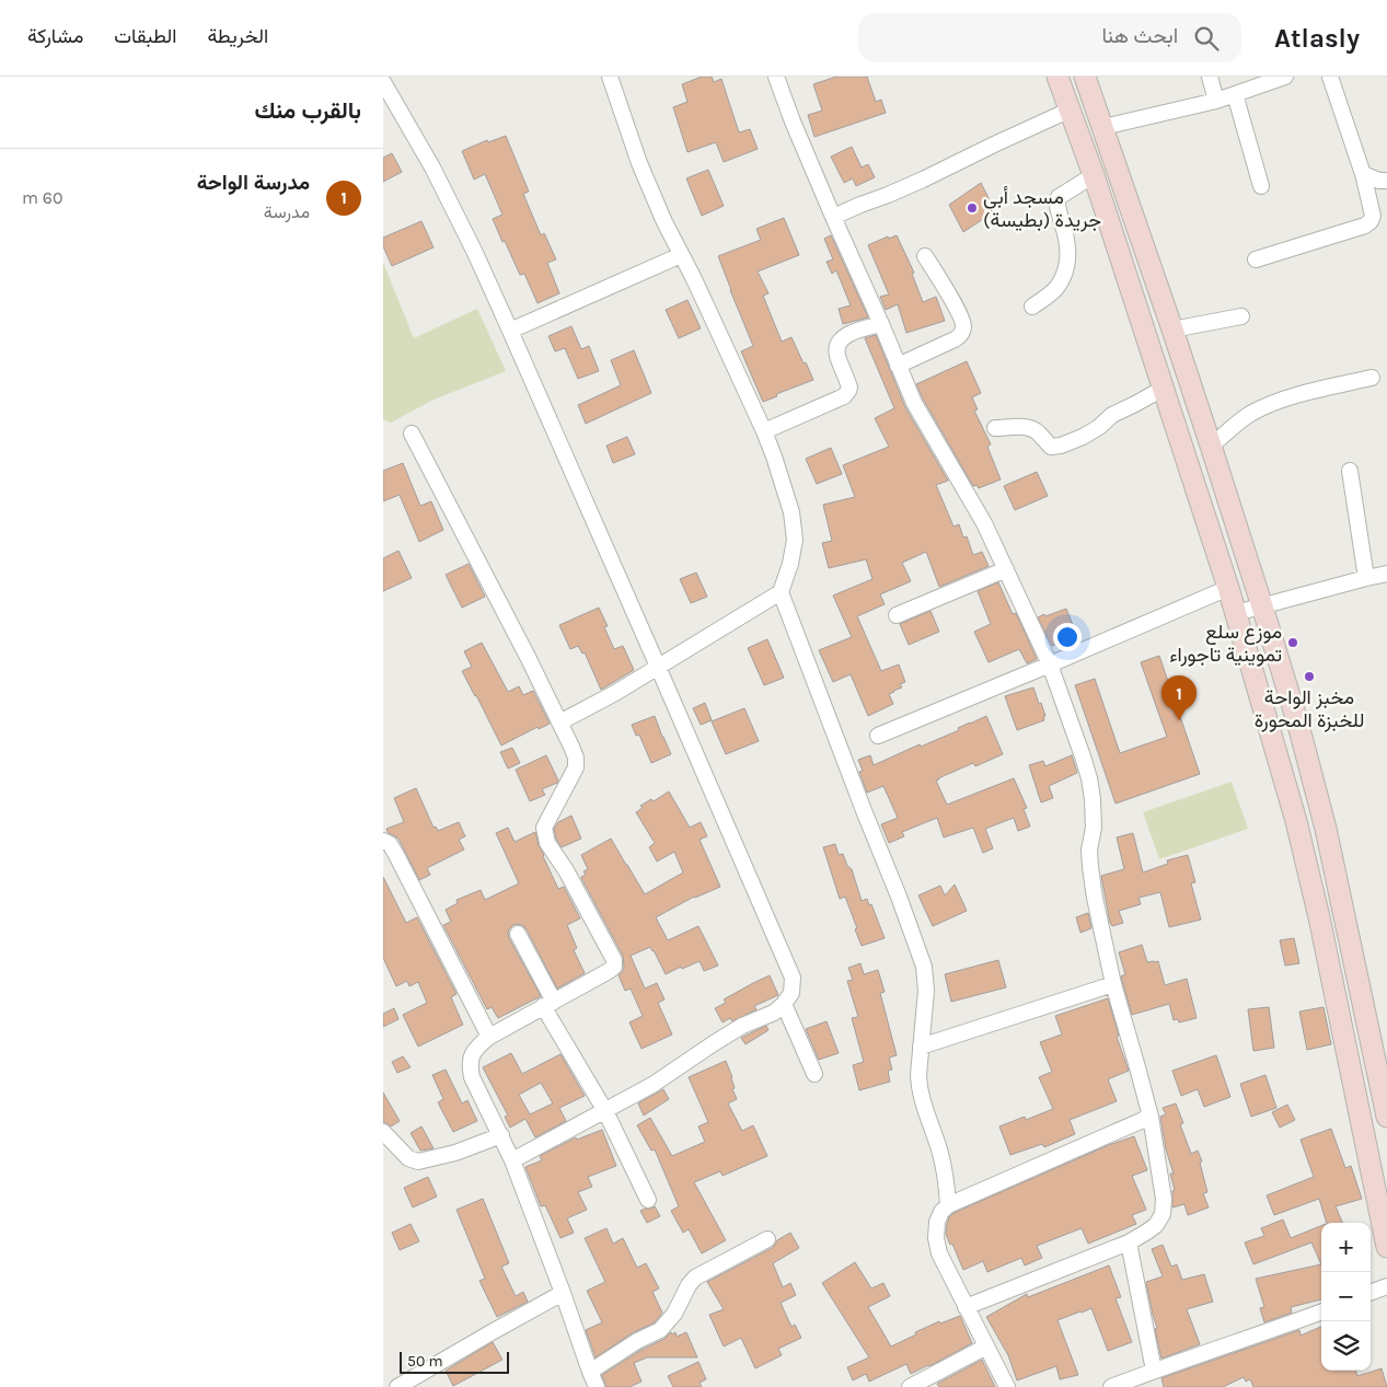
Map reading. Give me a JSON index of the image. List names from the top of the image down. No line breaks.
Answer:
{"places":["مسجد أبي جريدة (بطيسة)","موزع سلع تموينية تاجوراء","مخبز الواحة للخبزة المحورة"],"scale_bar":"50 m","page":{"header":"Atlasly","search":"ابحث هنا","nav":["الخريطة","الطبقات","مشاركة"],"heading":"بالقرب منك","list":[{"mark":"1","name":"مدرسة الواحة","note":"مدرسة","value":"60 m"}],"pins":"1","map_buttons":["+","−"],"scale":"50 m"}}
